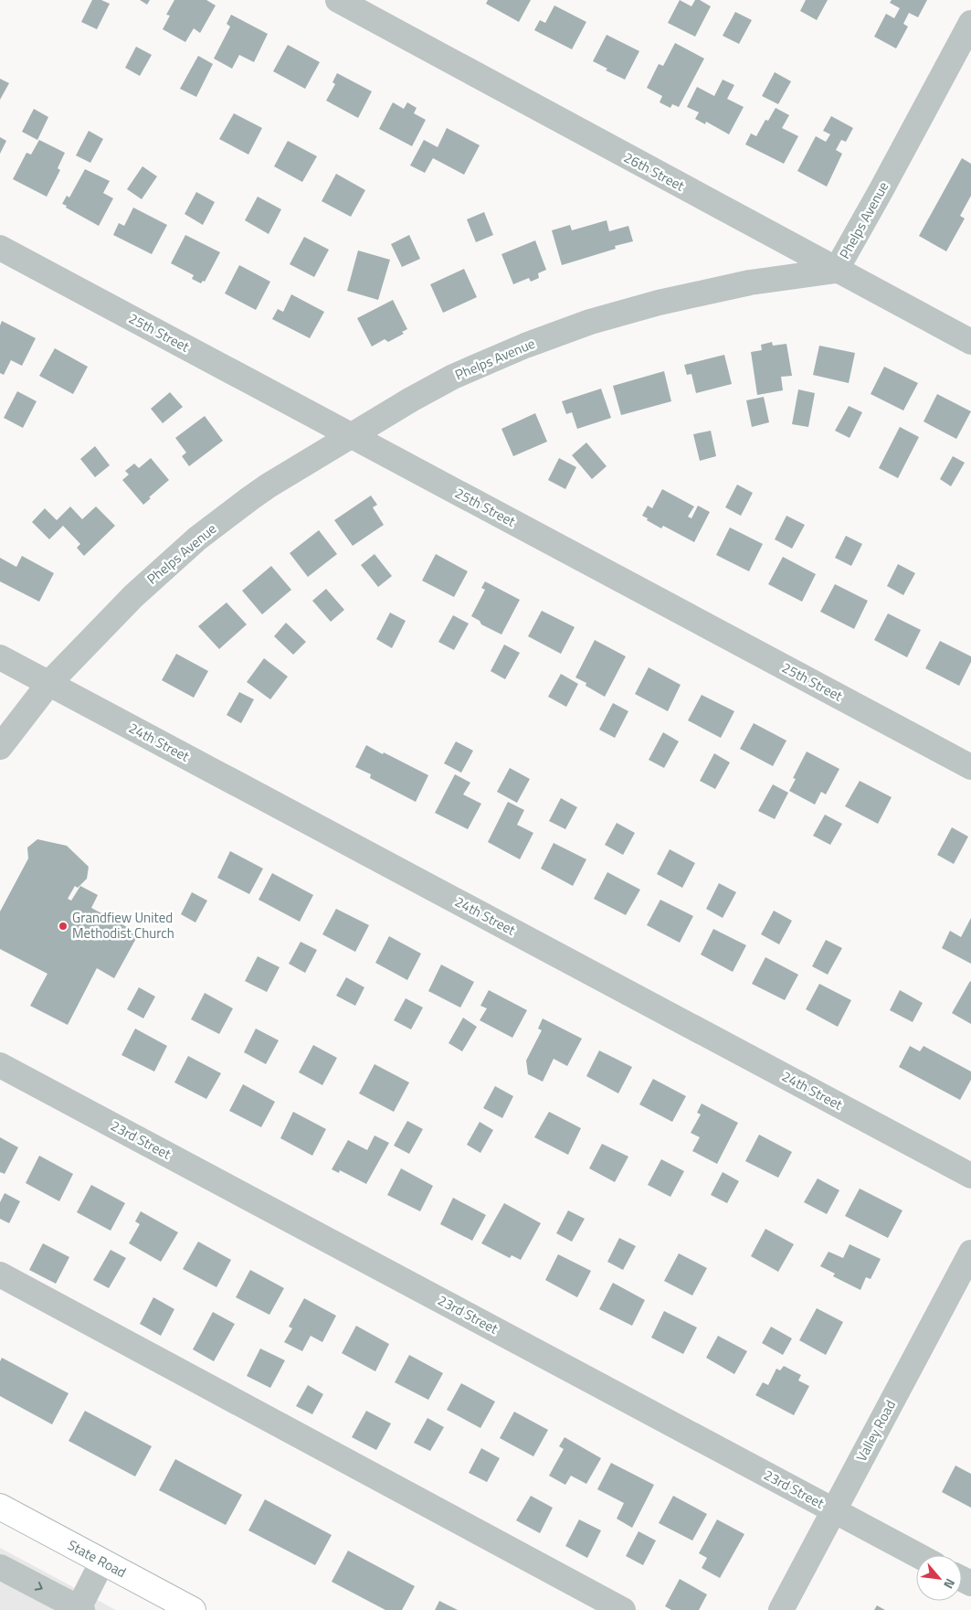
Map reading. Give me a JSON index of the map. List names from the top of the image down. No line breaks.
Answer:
{"streets":{"main road":["State Road"],"street":["26th Street","Phelps Avenue","25th Street","24th Street","23rd Street","Valley Road"]},"crossings":[["26th Street","Phelps Avenue"],["Phelps Avenue","25th Street"],["Phelps Avenue","24th Street"],["23rd Street","Valley Road"]],"places":["Grandfiew United Methodist Church"],"north":"bottom right"}
